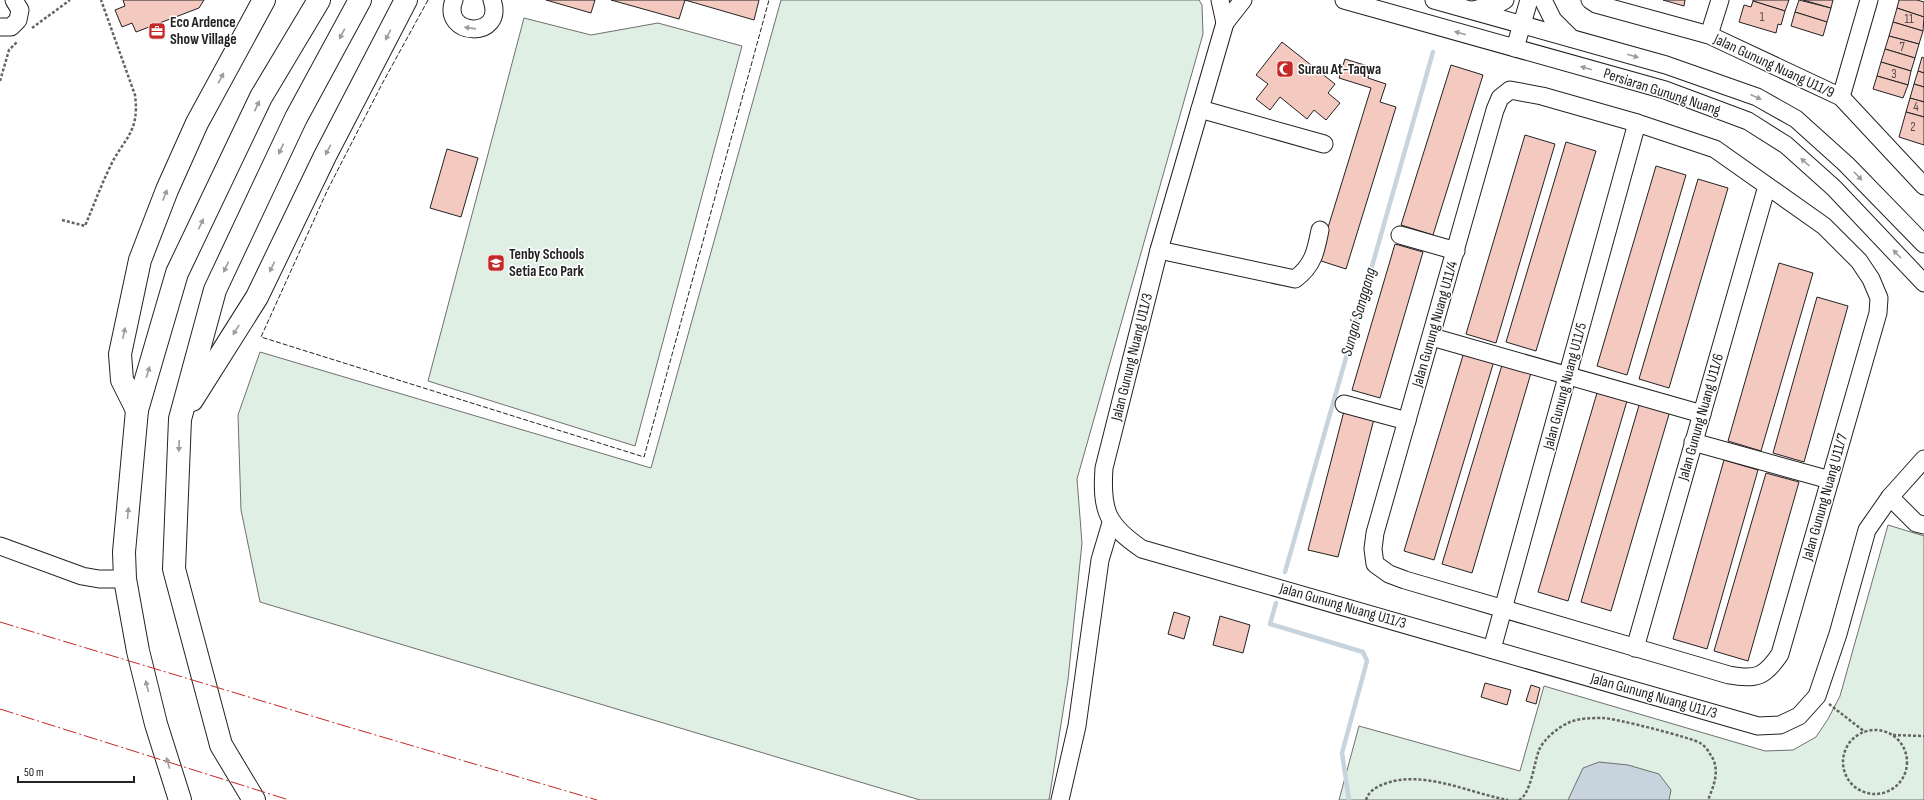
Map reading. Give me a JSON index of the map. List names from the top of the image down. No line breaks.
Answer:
{"streets":{"street":["Jalan Gunung Nuang U11/9","Persiaran Gunung Nuang","Jalan Gunung Nuang U11/4","Jalan Gunung Nuang U11/3","Jalan Gunung Nuang U11/5","Jalan Gunung Nuang U11/6","Jalan Gunung Nuang U11/7"]},"crossings":[["Jalan Gunung Nuang U11/4","Jalan Gunung Nuang U11/5"],["Jalan Gunung Nuang U11/4","Jalan Gunung Nuang U11/7"],["Jalan Gunung Nuang U11/3","Jalan Gunung Nuang U11/5"],["Jalan Gunung Nuang U11/5","Jalan Gunung Nuang U11/7"],["Jalan Gunung Nuang U11/6","Jalan Gunung Nuang U11/7"]],"water":["Sungai Sanggang"],"places":{"office":["Eco Ardence Show Village"],"mosque":["Surau At-Taqwa"],"school or university":["Tenby Schools Setia Eco Park"]},"house_numbers":["1","11","7","3","4","2"],"scale_bar":"50 m"}
